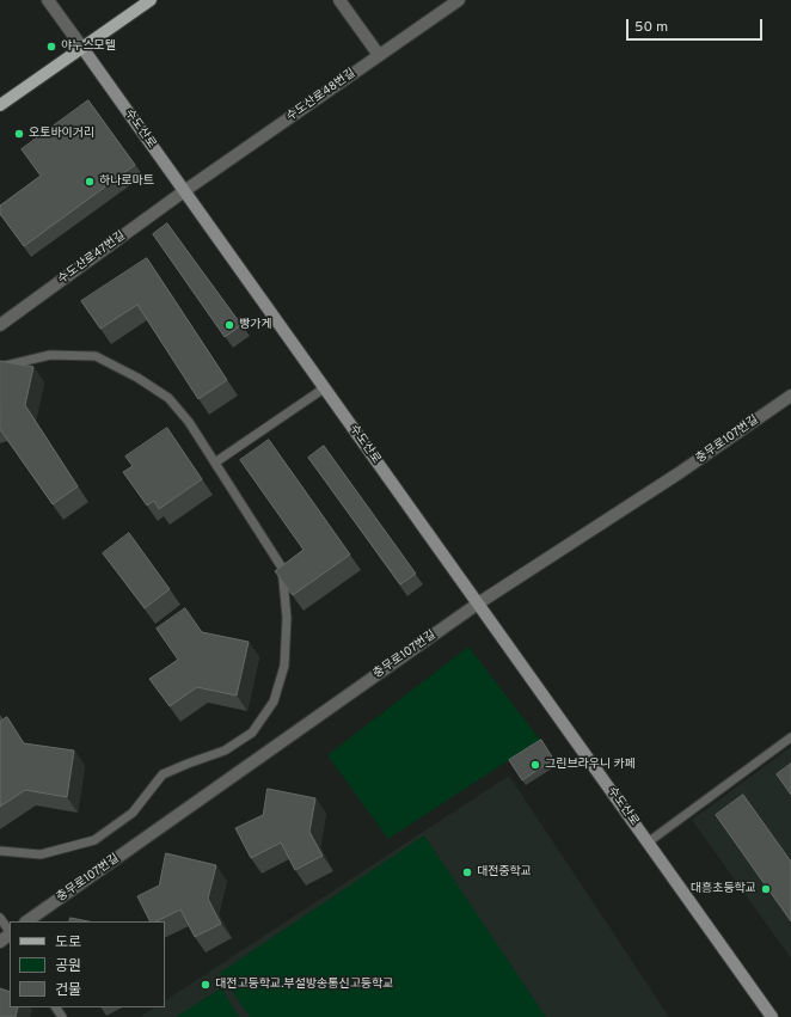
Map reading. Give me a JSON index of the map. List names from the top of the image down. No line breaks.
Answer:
{"streets":{"main road":["수도산로"],"street":["수도산로48번길","수도산로47번길","충무로107번길"]},"crossings":[["수도산로48번길","수도산로"],["수도산로48번길","수도산로47번길"],["수도산로","수도산로47번길"],["수도산로","충무로107번길"]],"places":["야누스모텔","오토바이거리","하나로마트","빵가게","그린브라우니 카페","대전중학교","대흥초등학교","대전고등학교.부설방송통신고등학교"],"legend":["도로","공원","건물"],"scale_bar":"50 m"}
